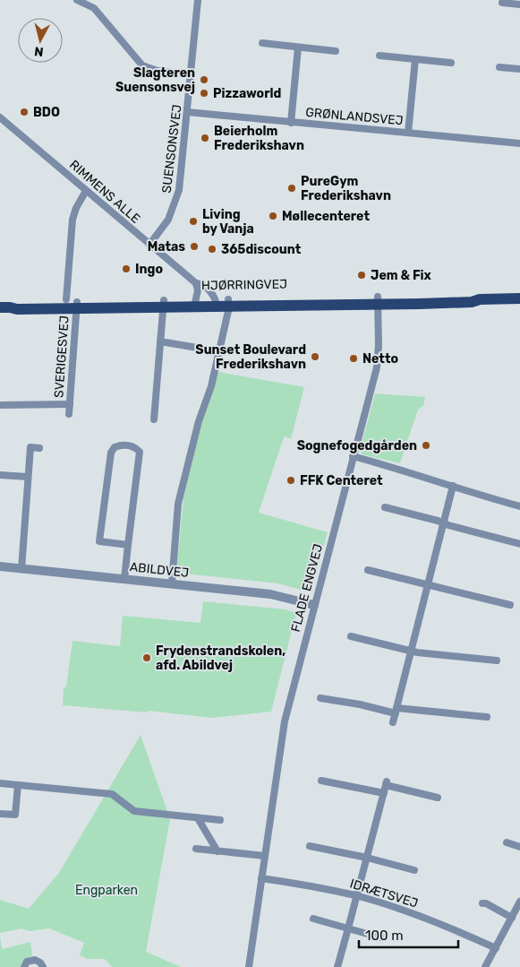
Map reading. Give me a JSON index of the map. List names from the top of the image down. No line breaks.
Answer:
{"streets":{"main road":["HJØRRINGVEJ"],"street":["GRØNLANDSVEJ","SUENSONSVEJ","RIMMENS ALLE","SVERIGESVEJ","ABILDVEJ","FLADE ENGVEJ","IDRÆTSVEJ"]},"crossings":[["GRØNLANDSVEJ","SUENSONSVEJ"],["SUENSONSVEJ","RIMMENS ALLE"],["RIMMENS ALLE","HJØRRINGVEJ"],["RIMMENS ALLE","SVERIGESVEJ"],["HJØRRINGVEJ","SVERIGESVEJ"],["HJØRRINGVEJ","FLADE ENGVEJ"],["ABILDVEJ","FLADE ENGVEJ"],["FLADE ENGVEJ","IDRÆTSVEJ"]],"parks":["Engparken"],"places":["Slagteren Suensonsvej","Pizzaworld","BDO","Beierholm Frederikshavn","PureGym Frederikshavn","Møllecenteret","Living by Vanja","Matas","365discount","Ingo","Jem & Fix","Sunset Boulevard Frederikshavn","Netto","Sognefogedgården","FFK Centeret","Frydenstrandskolen, afd. Abildvej"],"scale_bar":"100 m","north":"bottom"}
